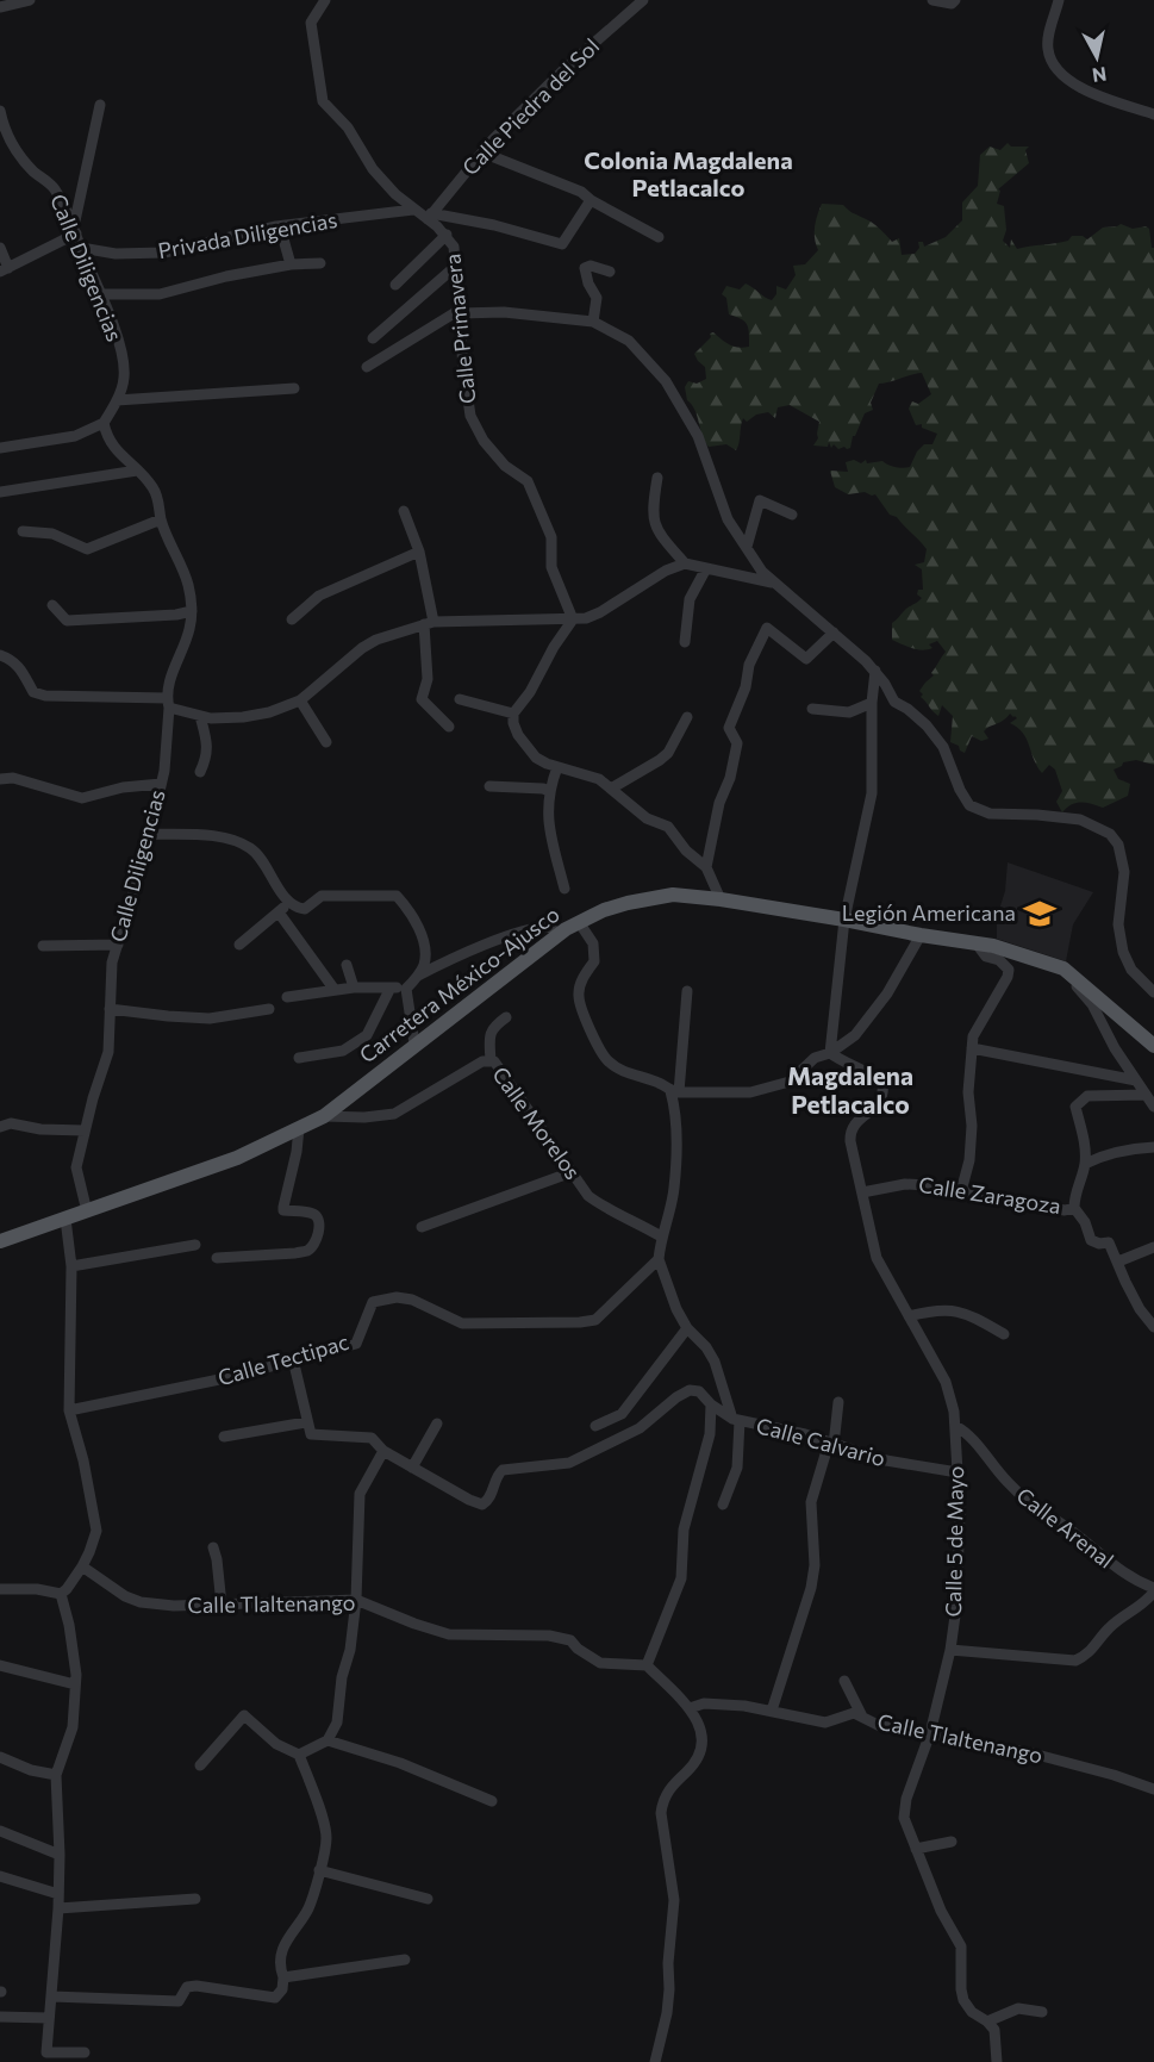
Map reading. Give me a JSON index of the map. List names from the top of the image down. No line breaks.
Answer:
{"streets":{"main road":["Carretera México-Ajusco"],"street":["Calle Piedra del Sol","Privada Diligencias","Calle Diligencias","Calle Primavera","Calle Morelos","Calle Zaragoza","Calle Tectipac","Calle Calvario","Calle Arenal","Calle 5 de Mayo","Calle Tlaltenango"]},"crossings":[["Calle Piedra del Sol","Calle Primavera"],["Privada Diligencias","Calle Diligencias"],["Privada Diligencias","Calle Primavera"],["Calle Diligencias","Carretera México-Ajusco"],["Carretera México-Ajusco","Calle Morelos"],["Calle Zaragoza","Calle 5 de Mayo"],["Calle Tectipac","Calle Calvario"],["Calle Calvario","Calle 5 de Mayo"],["Calle Arenal","Calle 5 de Mayo"],["Calle 5 de Mayo","Calle Tlaltenango"]],"districts":["Colonia Magdalena Petlacalco","Magdalena Petlacalco"],"places":{"school or university":["Legión Americana"]},"north":"bottom"}
